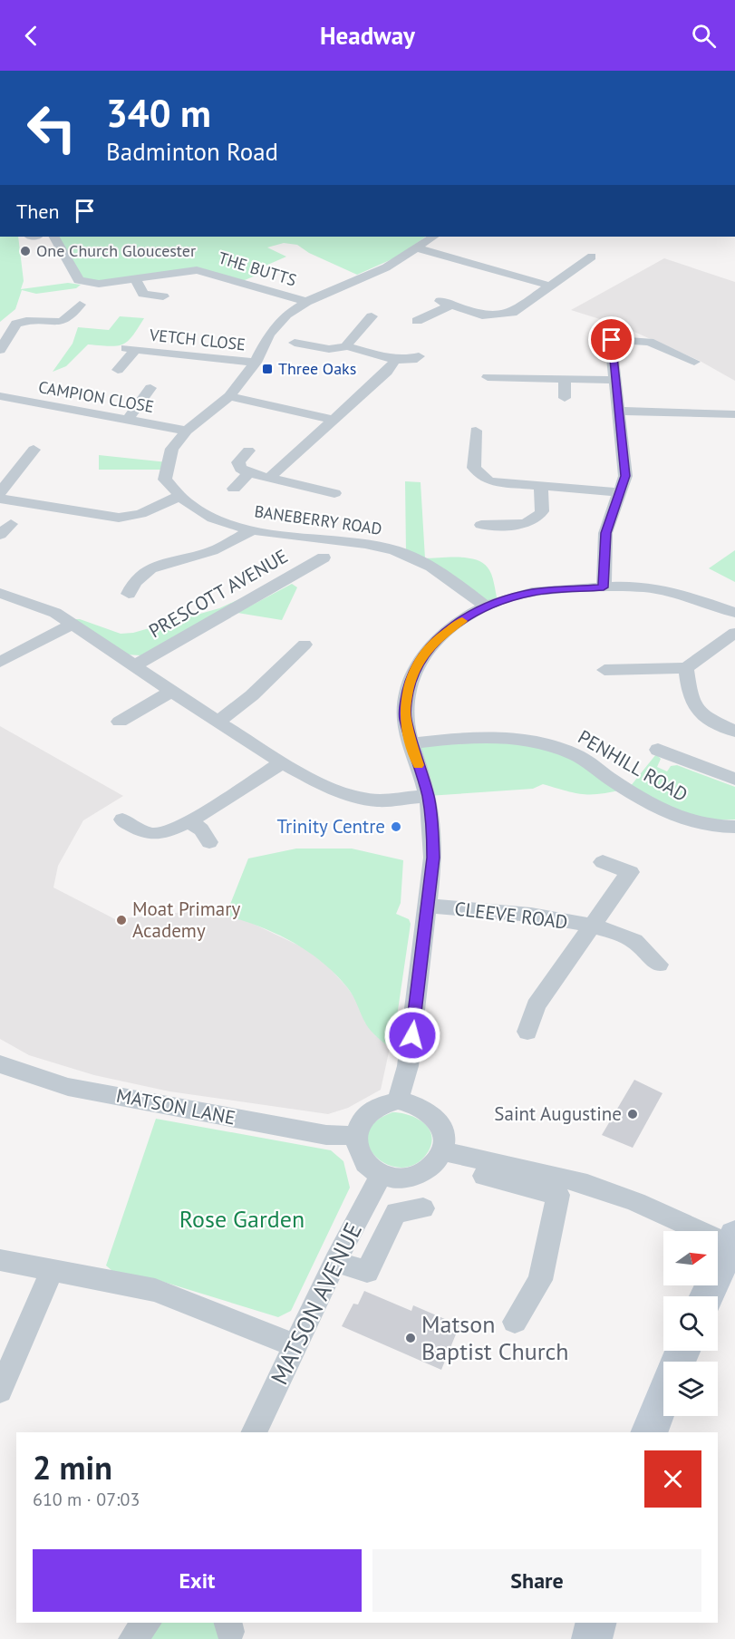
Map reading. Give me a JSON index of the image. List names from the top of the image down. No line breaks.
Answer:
{"streets":{"street":["THE BUTTS","VETCH CLOSE","CAMPION CLOSE","BANEBERRY ROAD","PRESCOTT AVENUE","PENHILL ROAD","CLEEVE ROAD","MATSON LANE","MATSON AVENUE"]},"crossings":[["MATSON LANE","MATSON AVENUE"]],"parks":["Rose Garden"],"places":{"other":["One Church Gloucester","Trinity Centre","Moat Primary Academy","Saint Augustine","Matson Baptist Church"],"transit":["Three Oaks"]},"north":"right","page":{"header":"Headway","turn":["340 m","Badminton Road"],"then":"Then","heading":["2 min","610 m · 07:03"],"buttons":["Exit","Share"]}}
